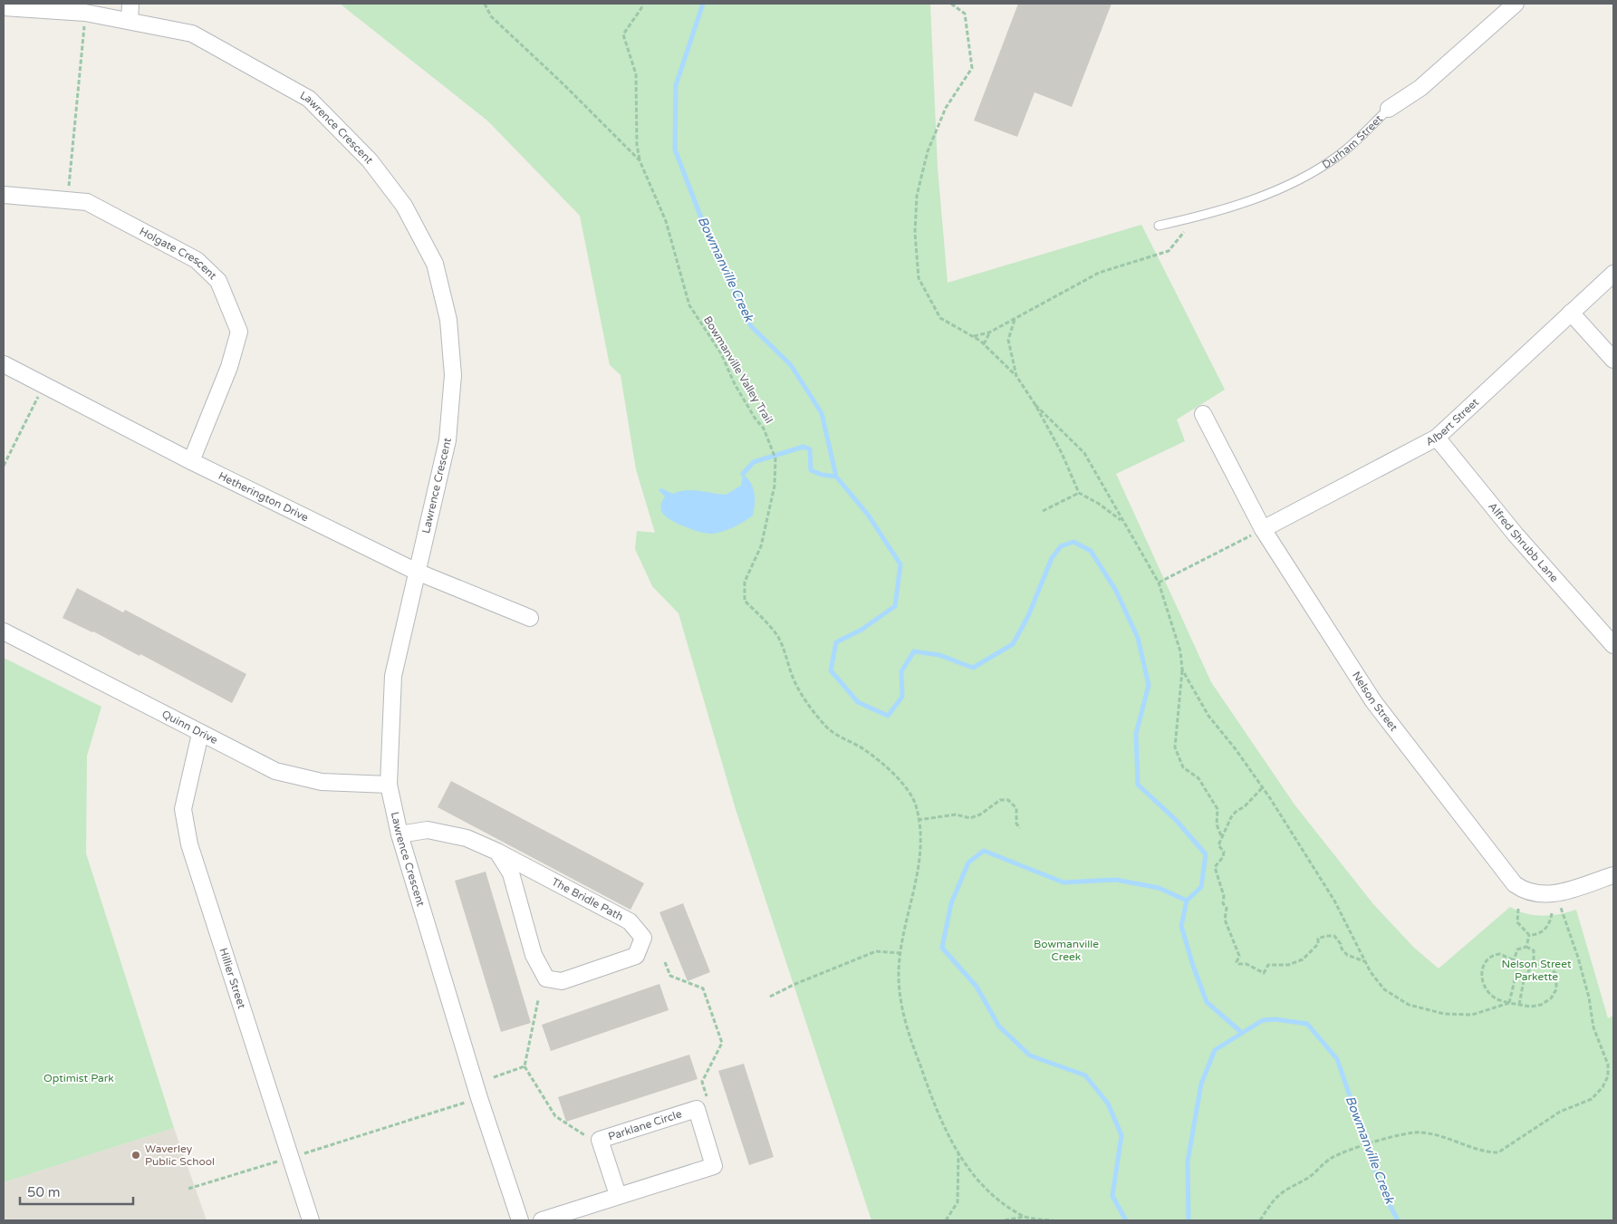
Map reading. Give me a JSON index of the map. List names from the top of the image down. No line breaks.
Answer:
{"streets":{"street":["Lawrence Crescent","Durham Street","Holgate Crescent","Albert Street","Hetherington Drive","Alfred Shrubb Lane","Nelson Street","Quinn Drive","The Bridle Path","Hillier Street","Parklane Circle"],"path":["Bowmanville Valley Trail"]},"crossings":[["Lawrence Crescent","Hetherington Drive"],["Lawrence Crescent","Quinn Drive"],["Lawrence Crescent","The Bridle Path"],["Holgate Crescent","Hetherington Drive"],["Albert Street","Alfred Shrubb Lane"],["Albert Street","Nelson Street"],["Quinn Drive","Hillier Street"]],"water":["Bowmanville Creek"],"parks":["Bowmanville Creek","Nelson Street Parkette","Optimist Park"],"places":["Waverley Public School"],"scale_bar":"50 m"}
